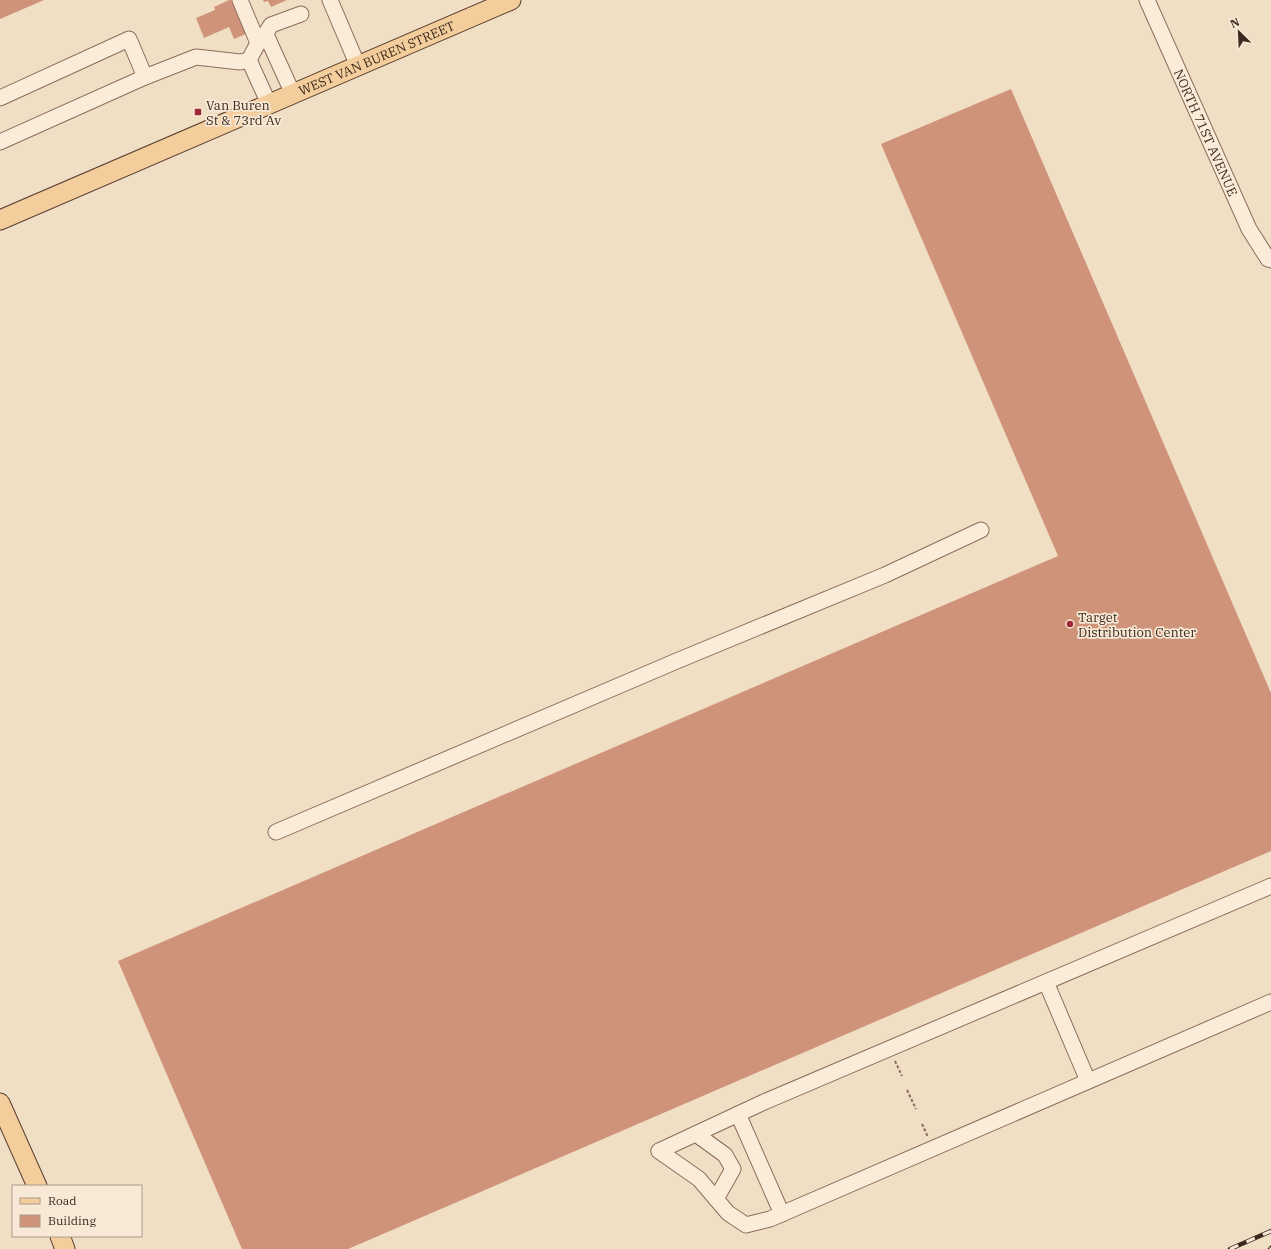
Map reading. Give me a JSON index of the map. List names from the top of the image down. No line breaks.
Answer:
{"streets":{"main road":["WEST VAN BUREN STREET"],"street":["NORTH 71ST AVENUE"]},"places":{"transit":["Van Buren St & 73rd Av"],"other":["Target Distribution Center"]},"legend":["Road","Building"],"north":"top left"}
